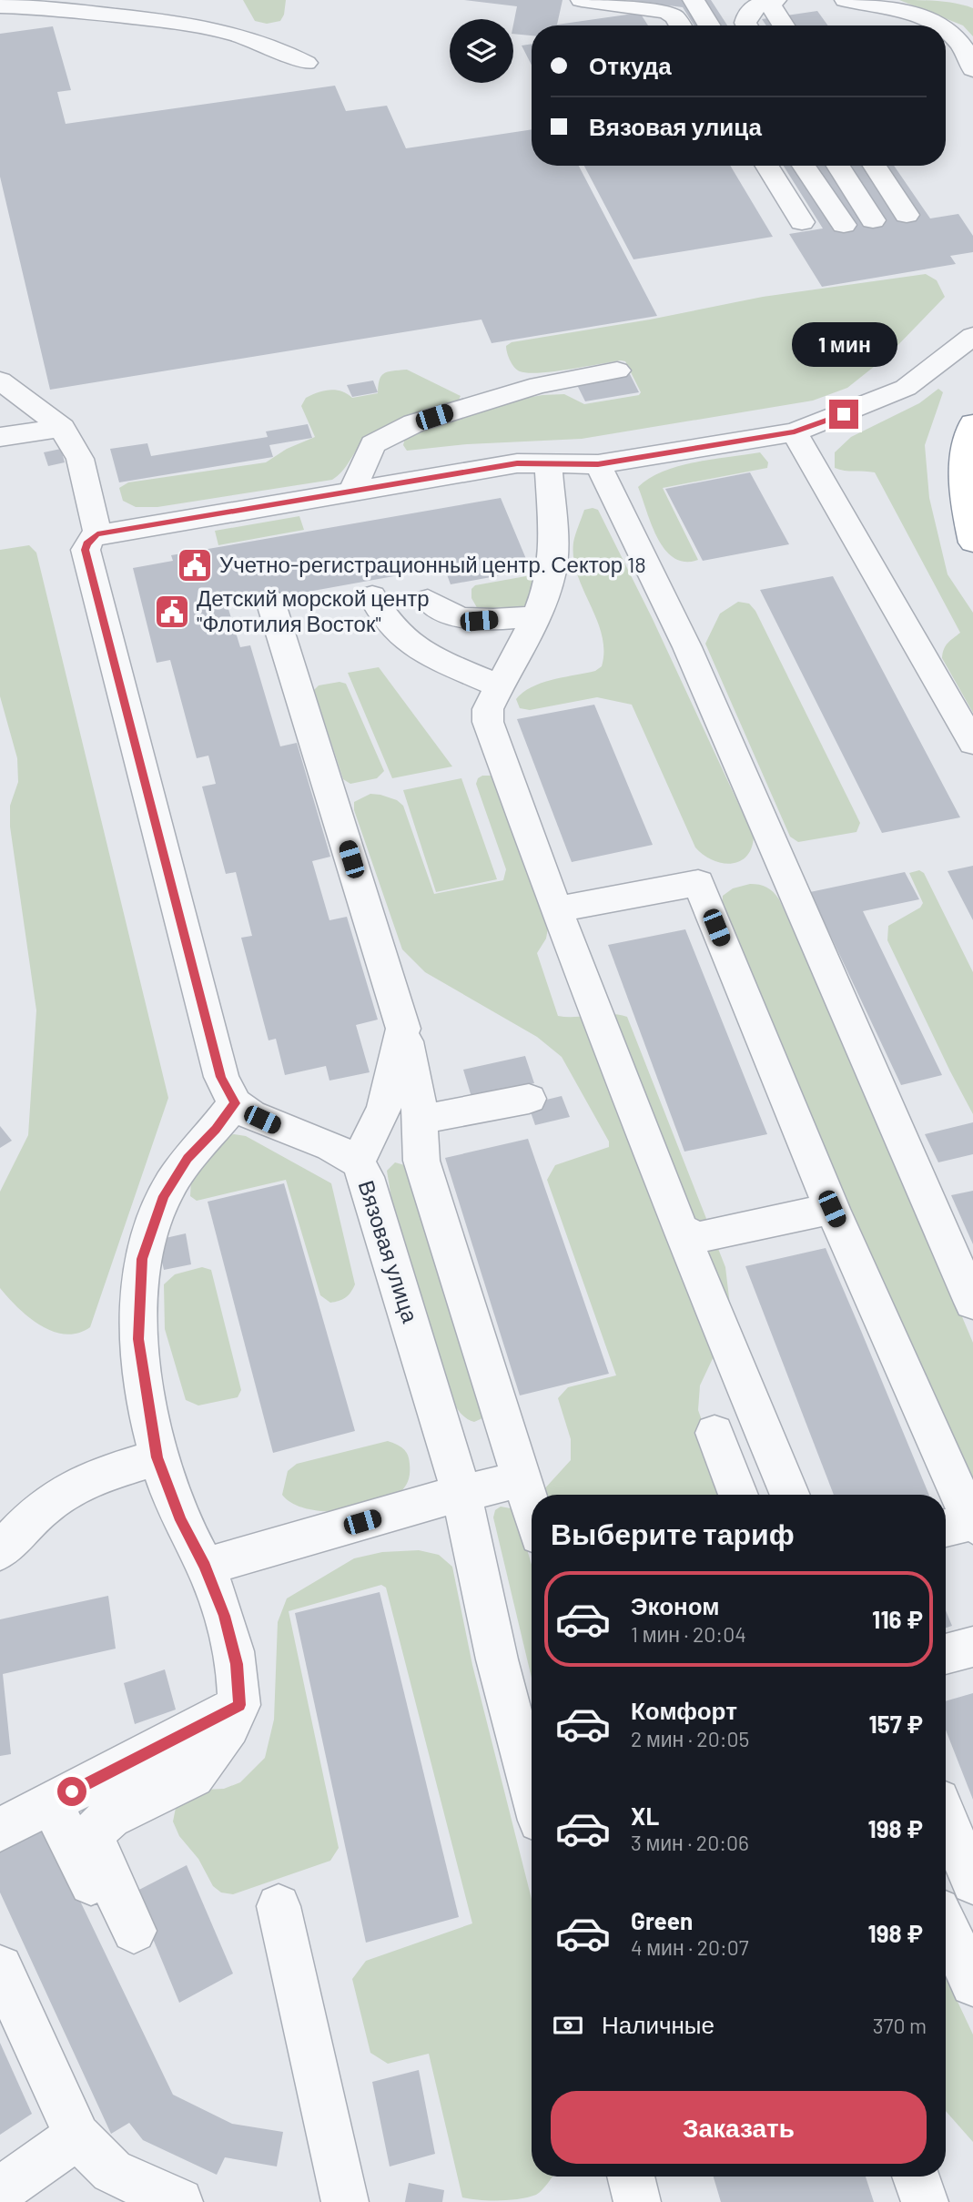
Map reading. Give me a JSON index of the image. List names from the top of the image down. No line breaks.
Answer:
{"streets":{"street":["Вязовая улица"]},"places":{"public building":["Учетно-регистрационный центр. Сектор 18","Детский морской центр \"Флотилия Восток\""]},"page":{"banner":["Откуда","Вязовая улица"],"bubble":"1 мин","heading":"Выберите тариф","list":[{"name":"Эконом","note":"1 мин · 20:04","value":"116 ₽"},{"name":"Комфорт","note":"2 мин · 20:05","value":"157 ₽"},{"name":"XL","note":"3 мин · 20:06","value":"198 ₽"},{"name":"Green","note":"4 мин · 20:07","value":"198 ₽"}],"pay":["Наличные","370 m"],"buttons":"Заказать"}}
